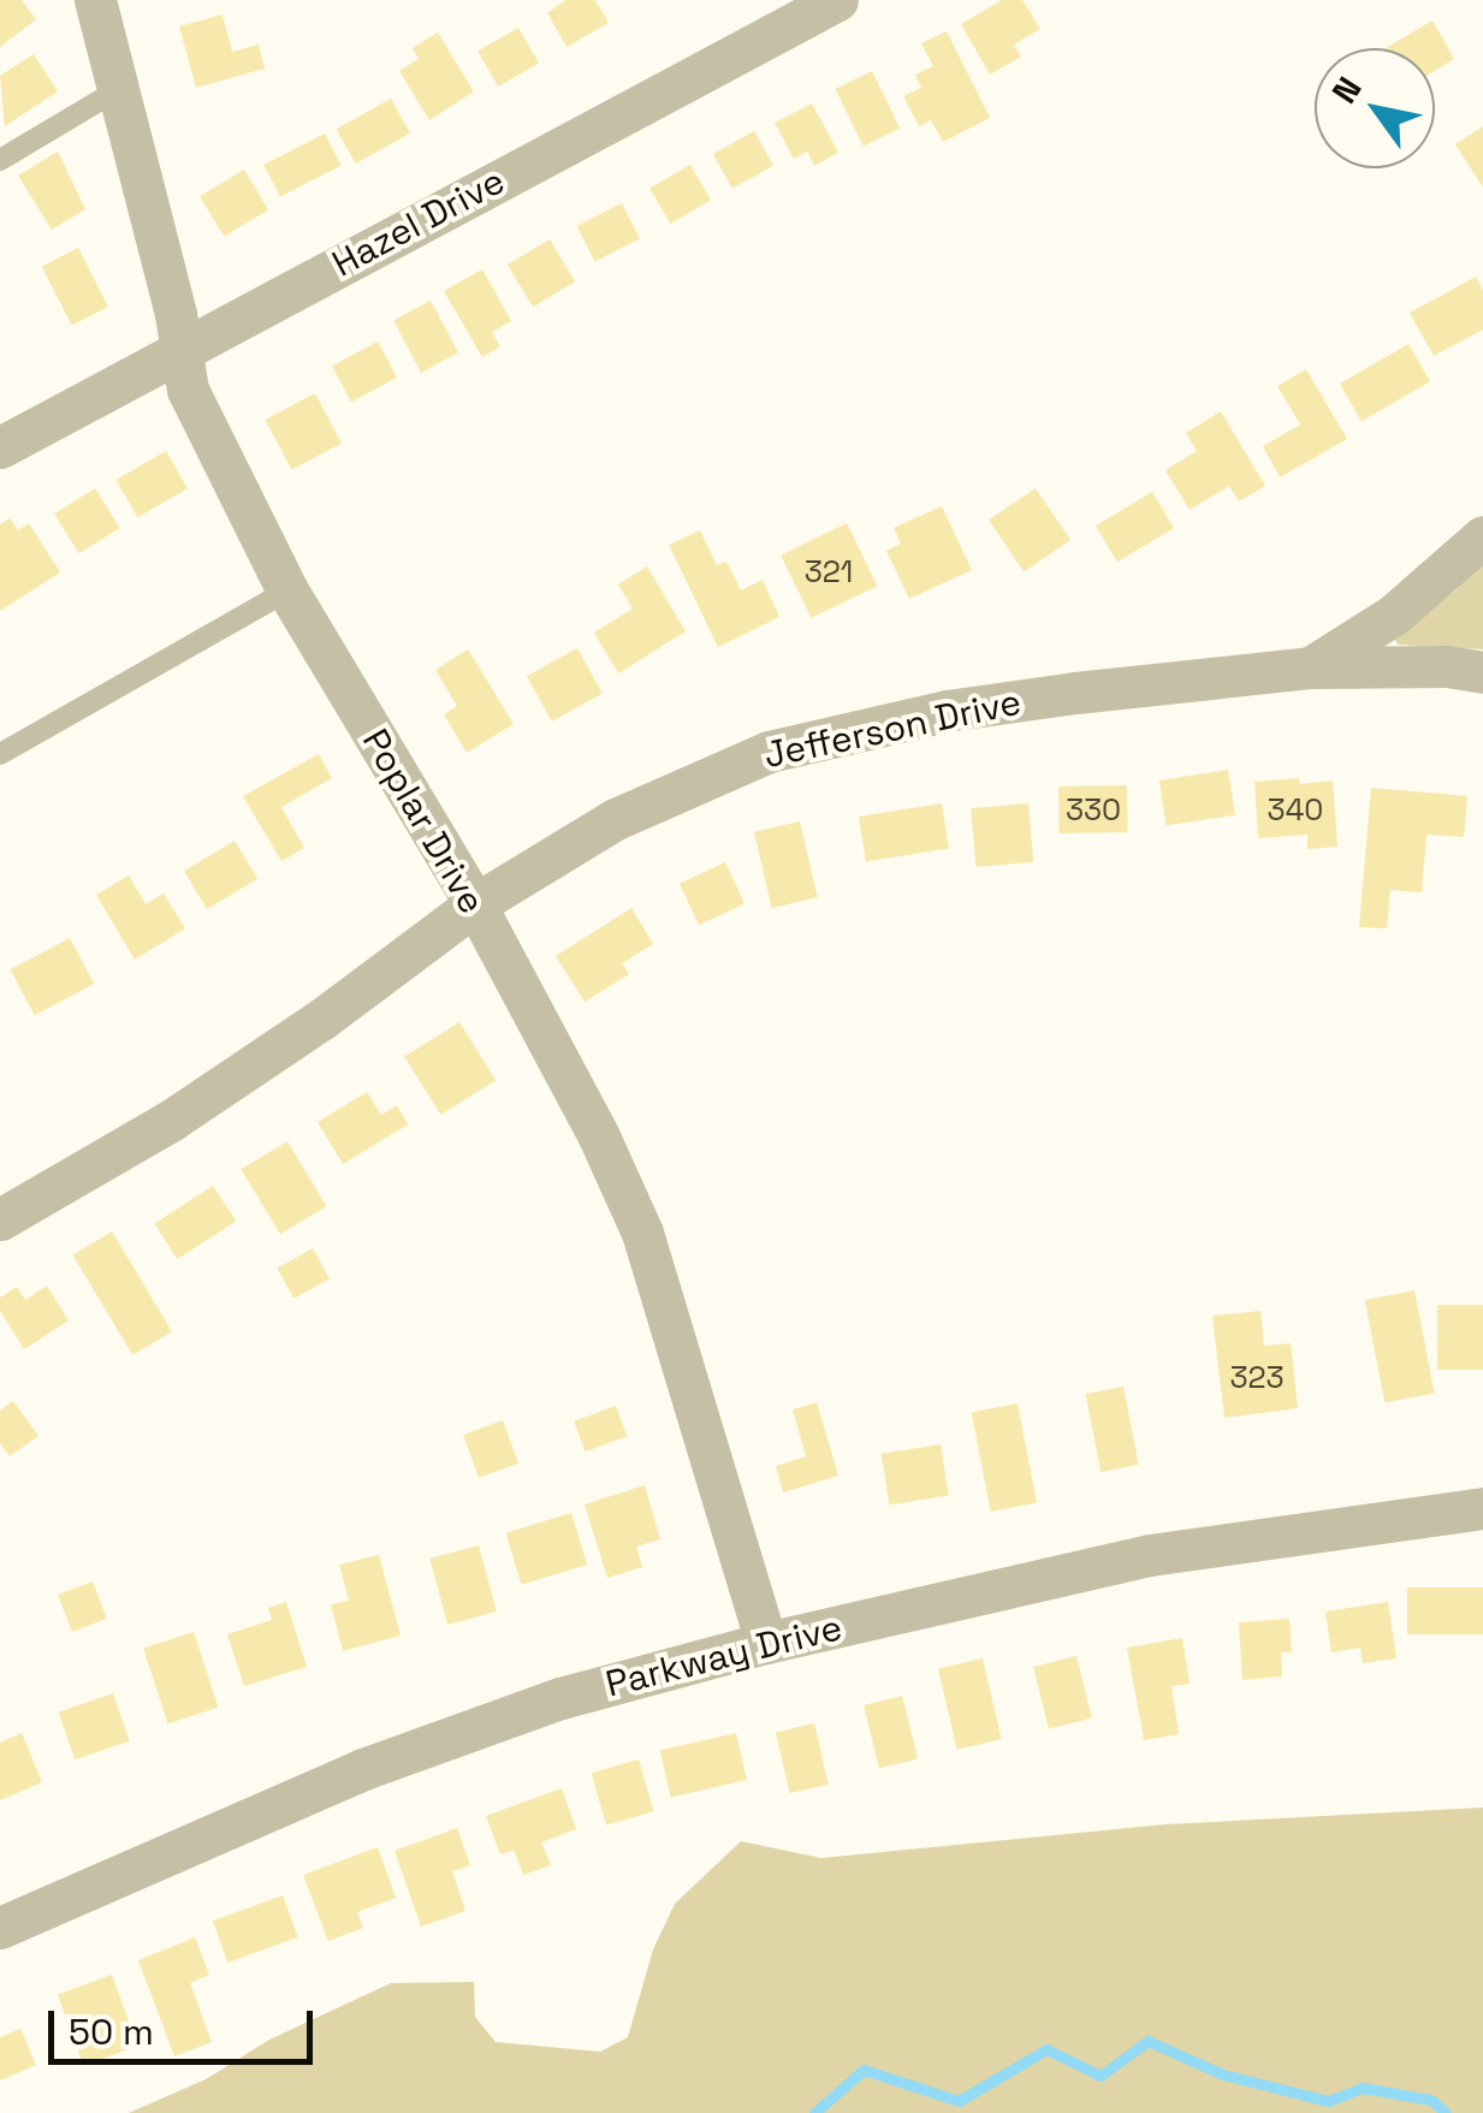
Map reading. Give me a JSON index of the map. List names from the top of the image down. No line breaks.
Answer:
{"streets":{"street":["Hazel Drive","Jefferson Drive","Poplar Drive","Parkway Drive"]},"crossings":[["Hazel Drive","Poplar Drive"],["Jefferson Drive","Poplar Drive"],["Poplar Drive","Parkway Drive"]],"house_numbers":["321","330","340","323"],"scale_bar":"50 m","north":"top left"}
